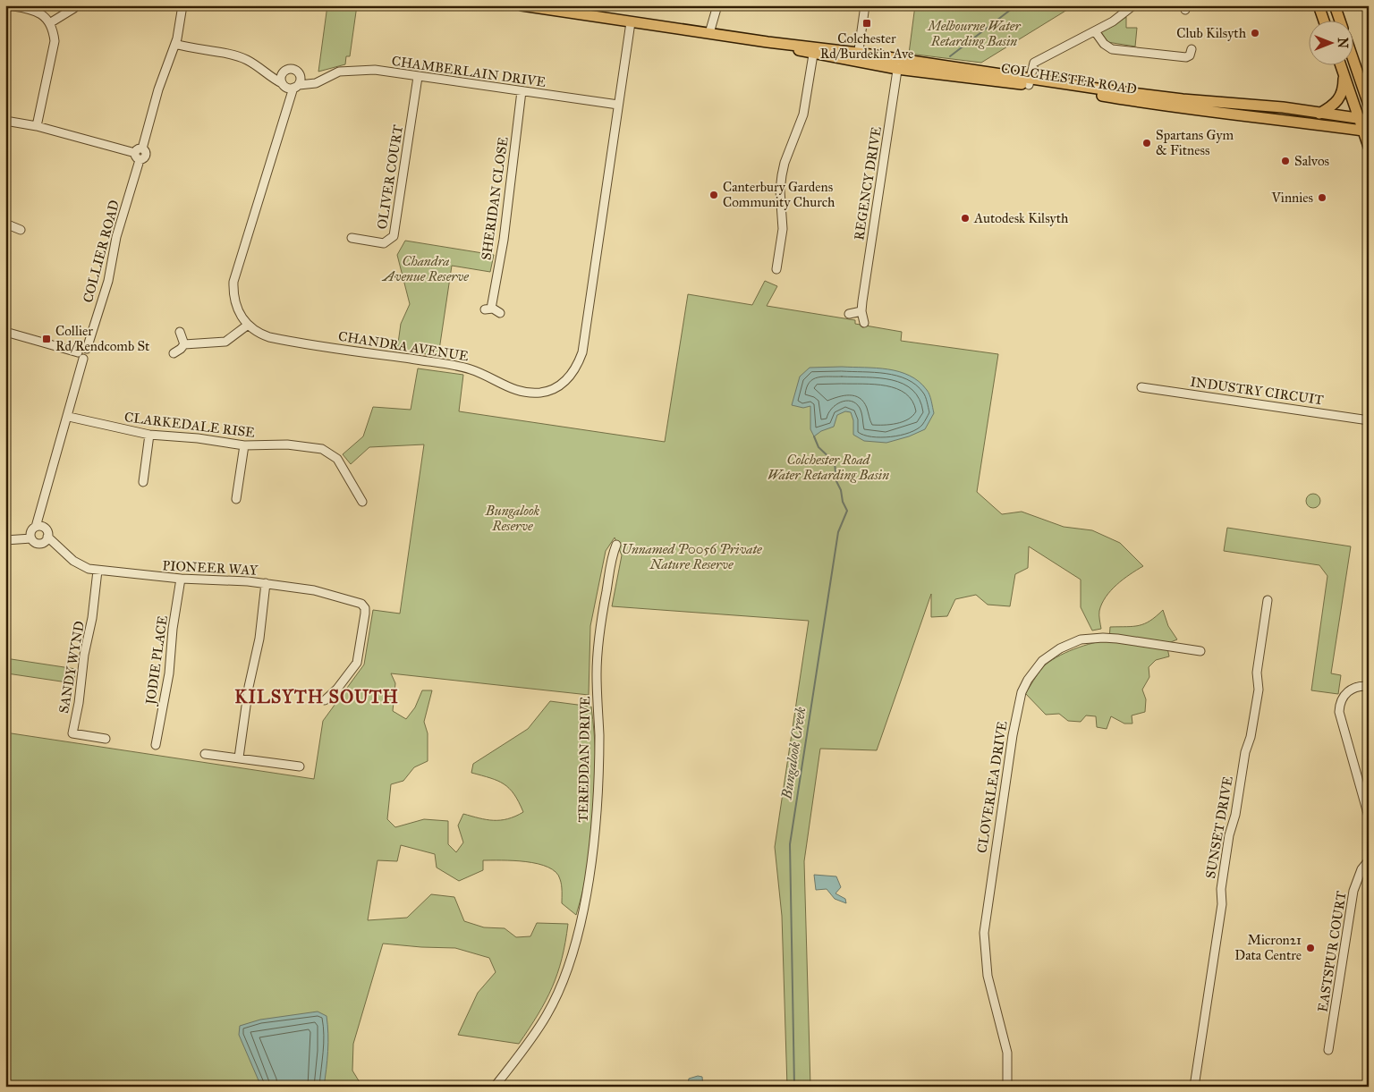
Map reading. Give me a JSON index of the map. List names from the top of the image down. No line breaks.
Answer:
{"streets":{"main road":["COLCHESTER ROAD"],"street":["CHAMBERLAIN DRIVE","OLIVER COURT","REGENCY DRIVE","SHERIDAN CLOSE","COLLIER ROAD","CHANDRA AVENUE","INDUSTRY CIRCUIT","CLARKEDALE RISE","PIONEER WAY","JODIE PLACE","SANDY WYND","TEREDDAN DRIVE","CLOVERLEA DRIVE","SUNSET DRIVE","EASTSPUR COURT"]},"crossings":[["CHAMBERLAIN DRIVE","OLIVER COURT"],["CHAMBERLAIN DRIVE","SHERIDAN CLOSE"],["CHAMBERLAIN DRIVE","CHANDRA AVENUE"],["COLCHESTER ROAD","REGENCY DRIVE"],["COLCHESTER ROAD","CHANDRA AVENUE"],["PIONEER WAY","JODIE PLACE"],["PIONEER WAY","SANDY WYND"]],"districts":["KILSYTH SOUTH"],"water":["Bungalook Creek"],"parks":["Melbourne Water Retarding Basin","Chandra Avenue Reserve","Colchester Road Water Retarding Basin","Bungalook Reserve","Unnamed P0056 Private Nature Reserve"],"places":{"transit":["Colchester Rd/Burdekin Ave","Collier Rd/Rendcomb St"],"other":["Club Kilsyth","Spartans Gym & Fitness","Salvos","Canterbury Gardens Community Church","Vinnies","Autodesk Kilsyth","Micron21 Data Centre"]},"north":"right"}
